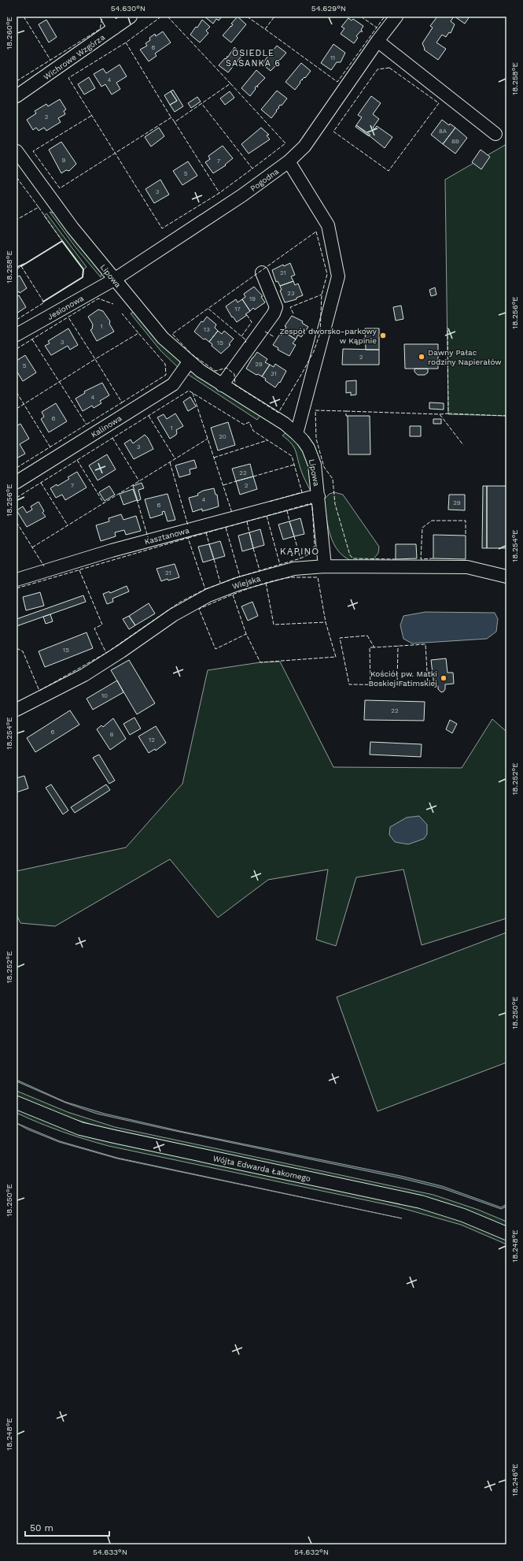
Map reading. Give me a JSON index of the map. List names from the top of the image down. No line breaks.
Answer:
{"streets":{"street":["Wichrowe Wzgórza","Pogodna","Lipowa","Jesionowa","Kalinowa","Kasztanowa","Wiejska","Wójta Edwarda Łakomego"]},"crossings":[["Pogodna","Lipowa"],["Pogodna","Jesionowa"],["Lipowa","Jesionowa"],["Lipowa","Kalinowa"],["Lipowa","Kasztanowa"],["Lipowa","Wiejska"]],"districts":["OSIEDLE SASANKA 6","KĄPINO"],"places":["Zespół dworsko-parkowy w Kąpinie","Dawny Pałac rodziny Napierałów","Kościół pw. Matki Boskiej Fatimskiej"],"house_numbers":["6","11","4","2","8A","8B","9","7","5","3","21","23","19","17","1","13","3","15","2","29","5","31","4","6","1","20","3","22","7","2","4","29","6","21","15","10","22","6","8","12"],"scale_bar":"50 m","coordinates":["54.630°N","54.629°N","18.260°E","18.258°E","18.256°E","18.254°E","18.252°E","18.250°E","18.248°E","18.246°E","54.633°N","54.632°N"]}
